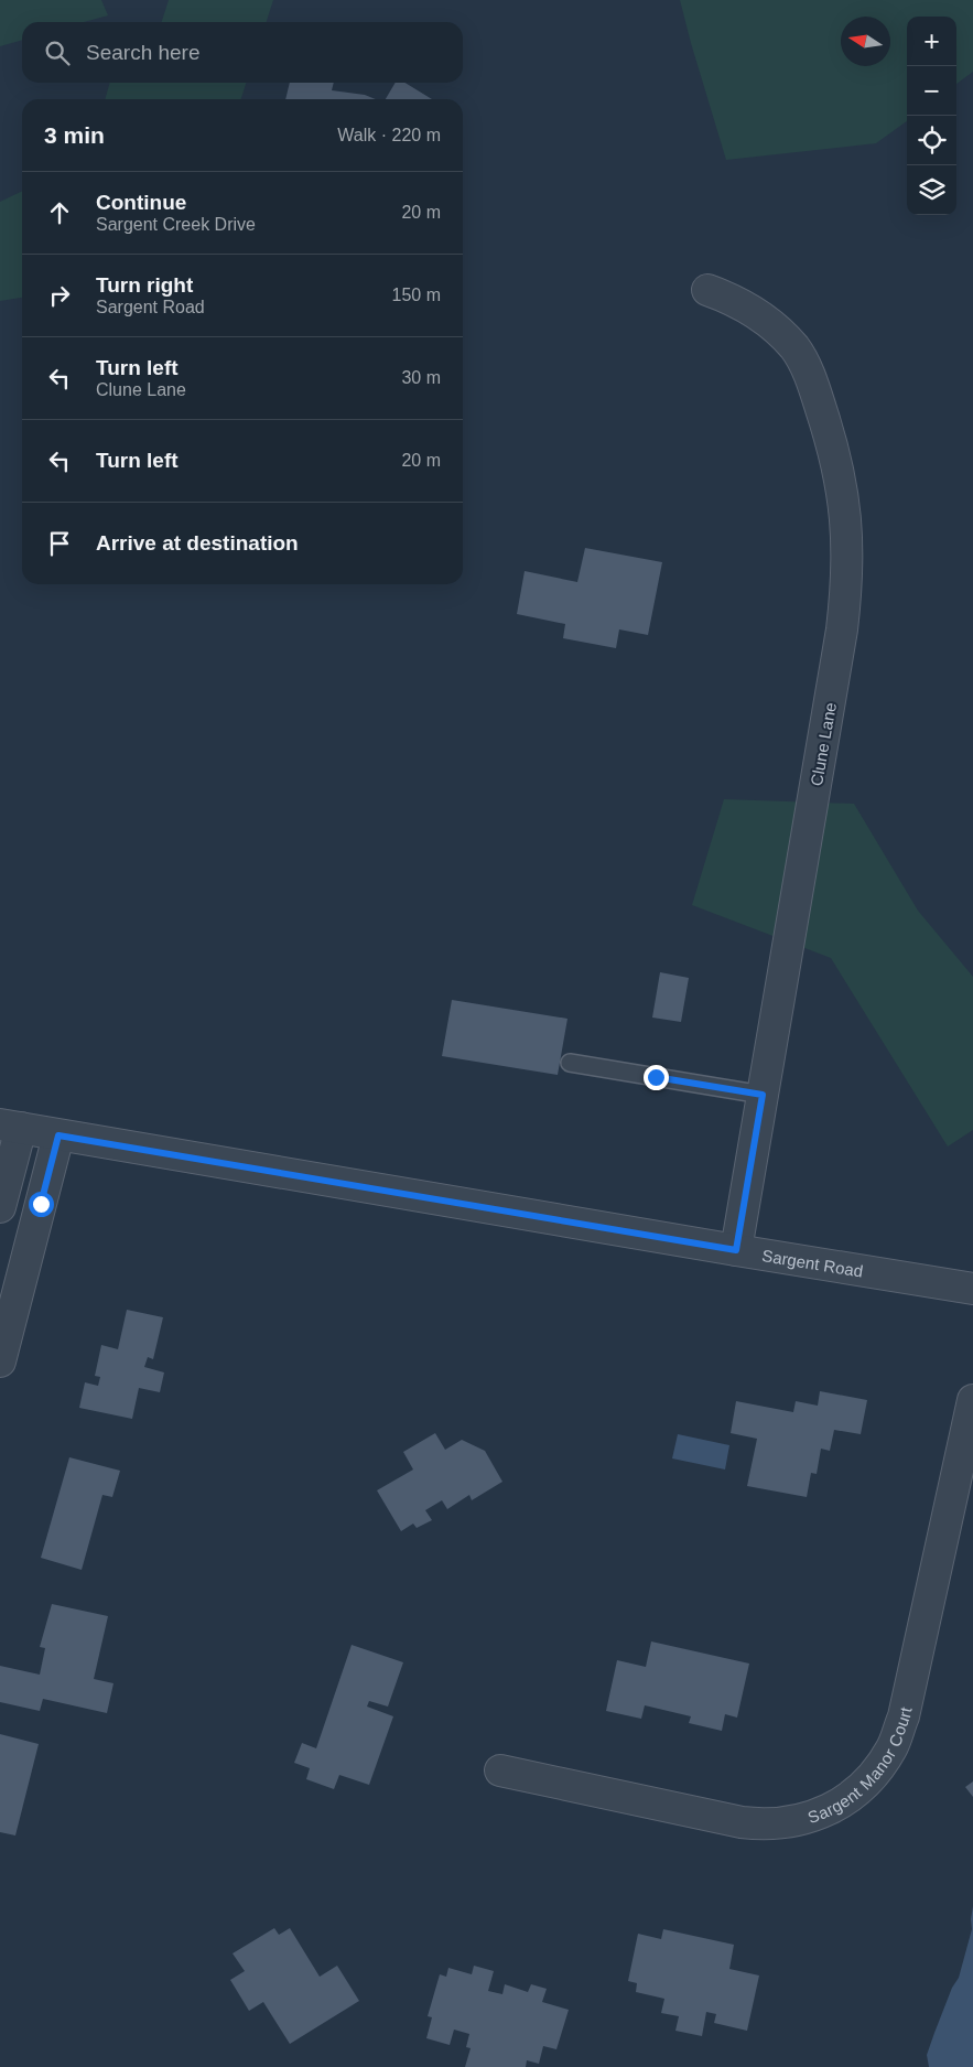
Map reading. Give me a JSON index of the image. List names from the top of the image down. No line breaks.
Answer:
{"streets":{"street":["Clune Lane","Sargent Road","Sargent Manor Court"]},"crossings":[["Clune Lane","Sargent Road"]],"north":"left","page":{"map_buttons":["+","−"],"search":"Search here","heading":["3 min","Walk · 220 m"],"list":[["Continue","Sargent Creek Drive","20 m"],["Turn right","Sargent Road","150 m"],["Turn left","Clune Lane","30 m"],["Turn left","20 m"],"Arrive at destination"]}}
